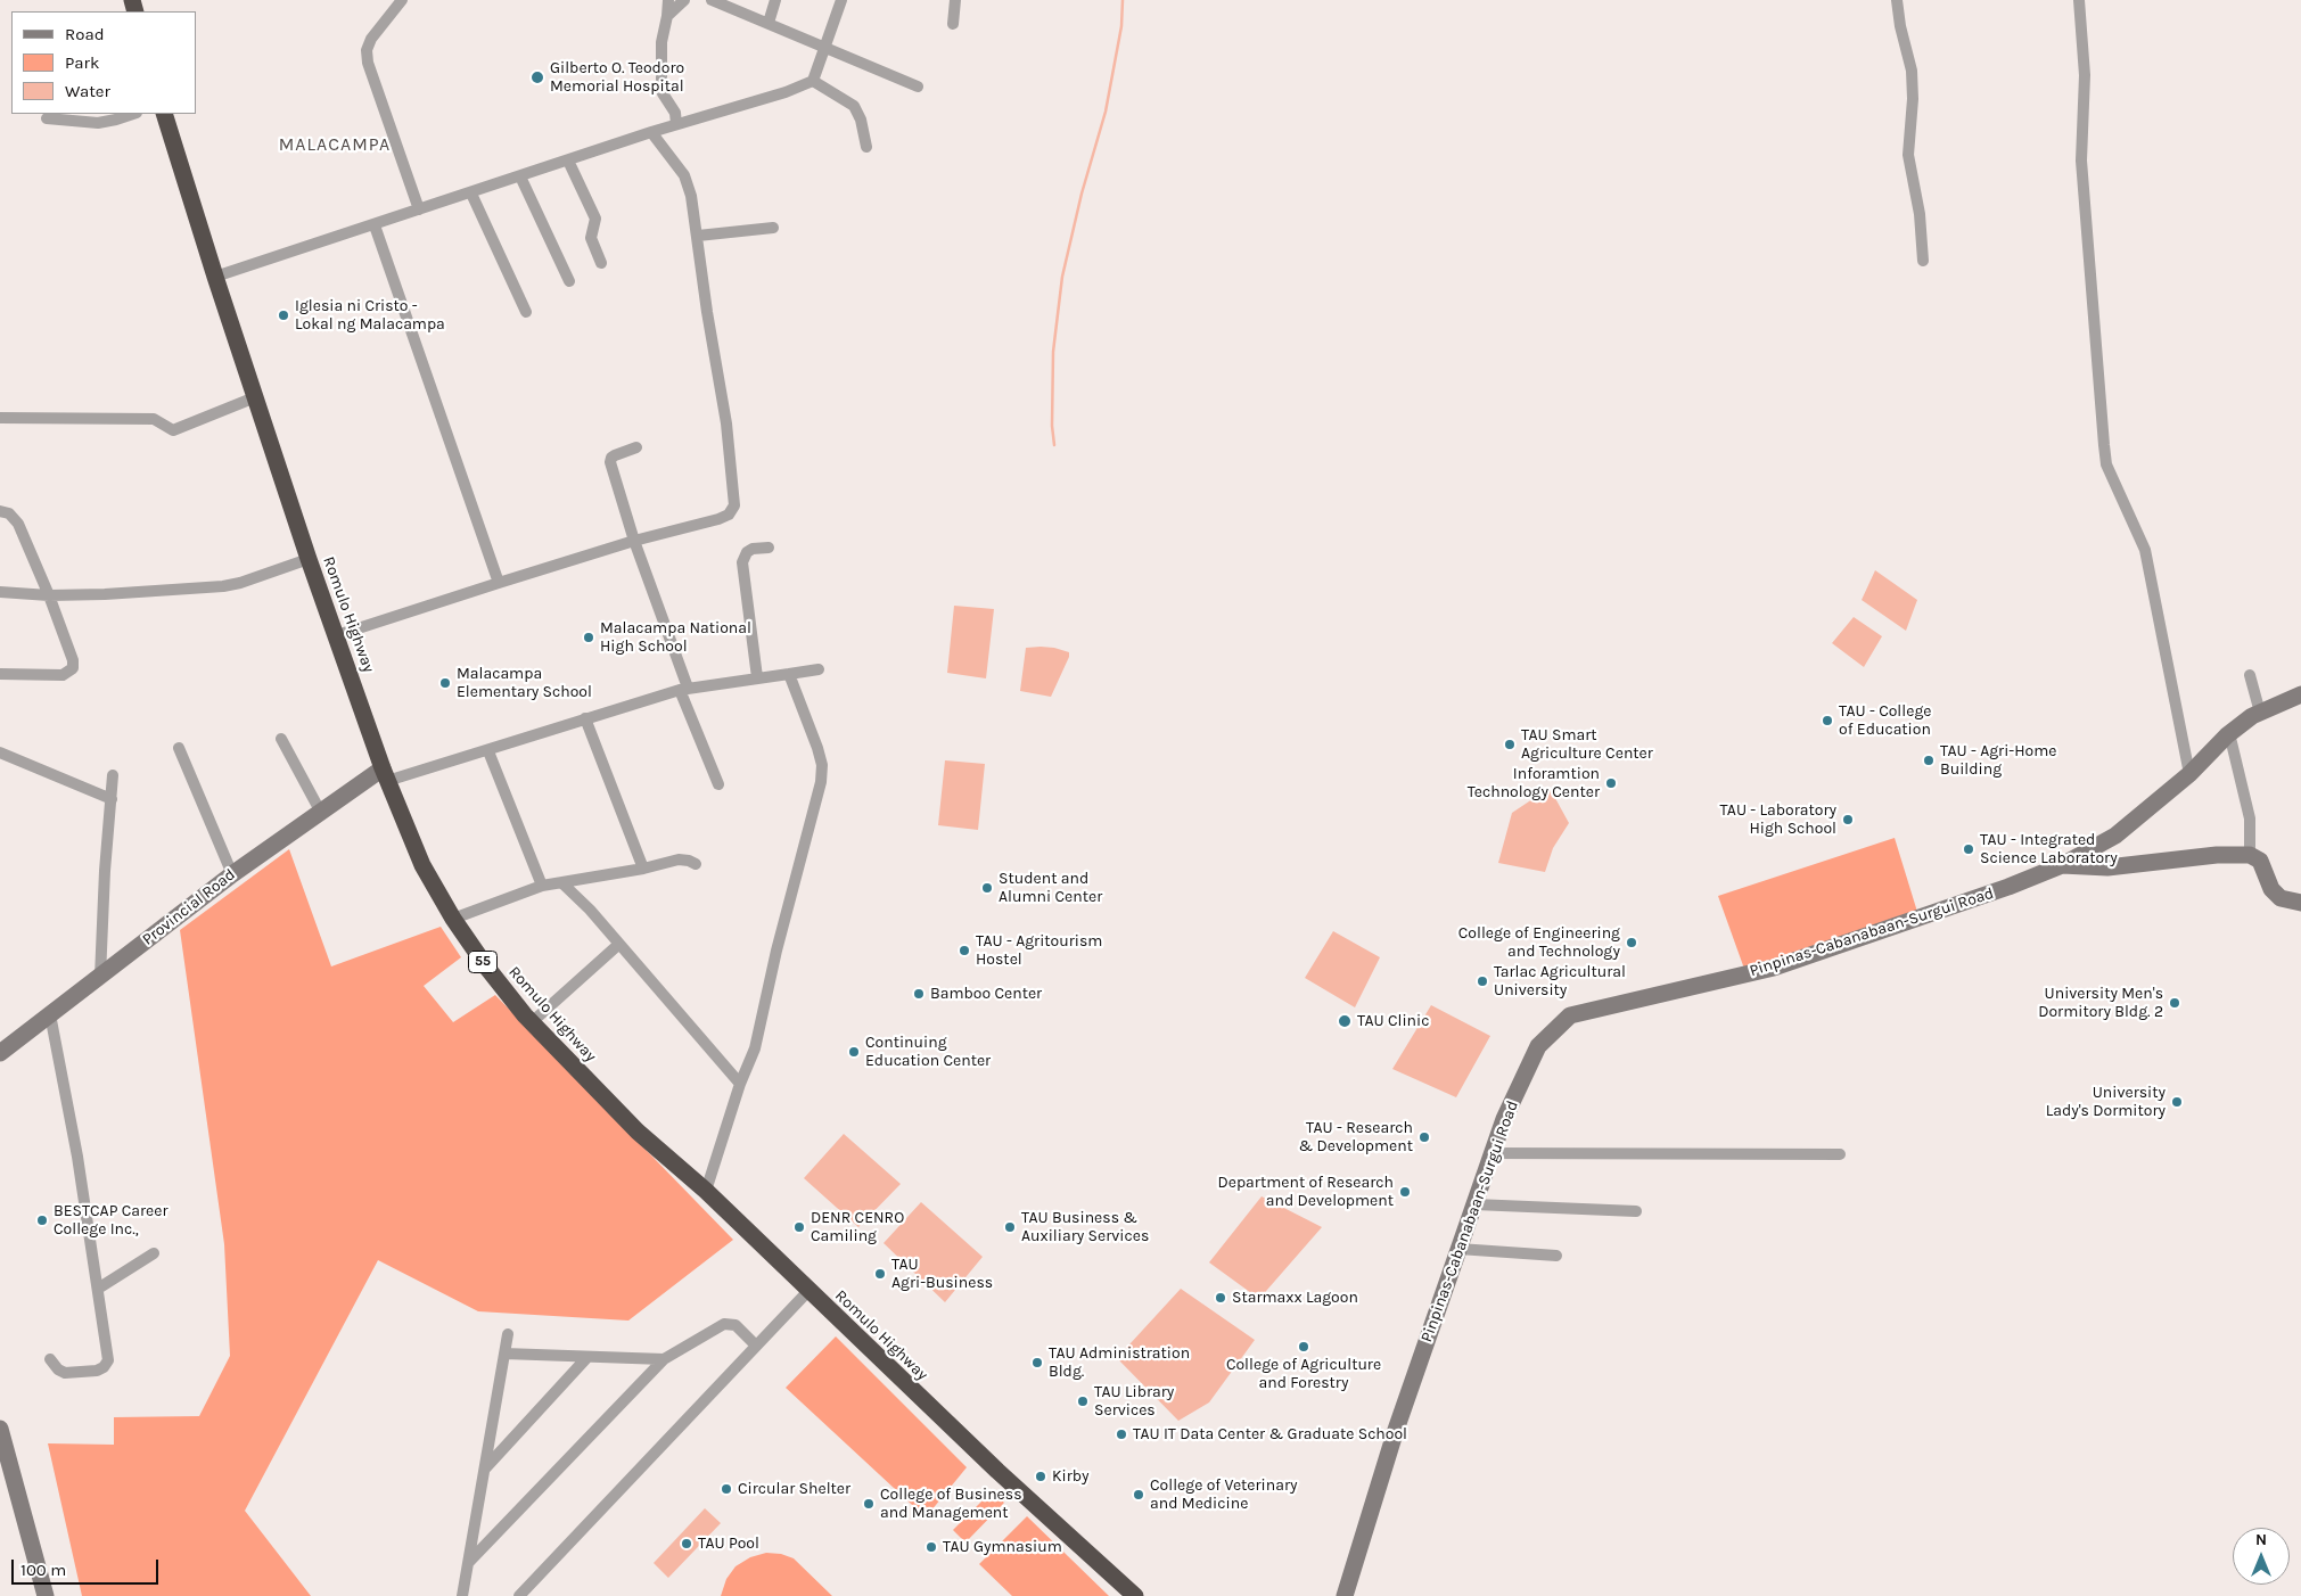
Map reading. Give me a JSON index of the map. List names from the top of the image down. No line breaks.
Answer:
{"streets":{"highway":["Romulo Highway","55"],"street":["Provincial Road","Pinpinas-Cabanabaan-Surgui Road"]},"crossings":[["Romulo Highway","Provincial Road"]],"districts":["MALACAMPA"],"places":["Gilberto O. Teodoro Memorial Hospital","Iglesia ni Cristo - Lokal ng Malacampa","Malacampa National High School","Malacampa Elementary School","TAU - College of Education","TAU Smart Agriculture Center","TAU - Agri-Home Building","Inforamtion Technology Center","TAU - Laboratory High School","TAU - Integrated Science Laboratory","Student and Alumni Center","College of Engineering and Technology","TAU - Agritourism Hostel","Tarlac Agricultural University","Bamboo Center","University Men's Dormitory Bldg. 2","TAU Clinic","Continuing Education Center","University Lady's Dormitory","TAU - Research & Development","Department of Research and Development","BESTCAP Career College Inc.,","DENR CENRO Camiling","TAU Business & Auxiliary Services","TAU Agri-Business","Starmaxx Lagoon","College of Agriculture and Forestry","TAU Administration Bldg.","TAU Library Services","TAU IT Data Center & Graduate School","Kirby","Circular Shelter","College of Veterinary and Medicine","College of Business and Management","TAU Pool","TAU Gymnasium"],"legend":["Road","Park","Water"],"scale_bar":"100 m","north":"top"}
